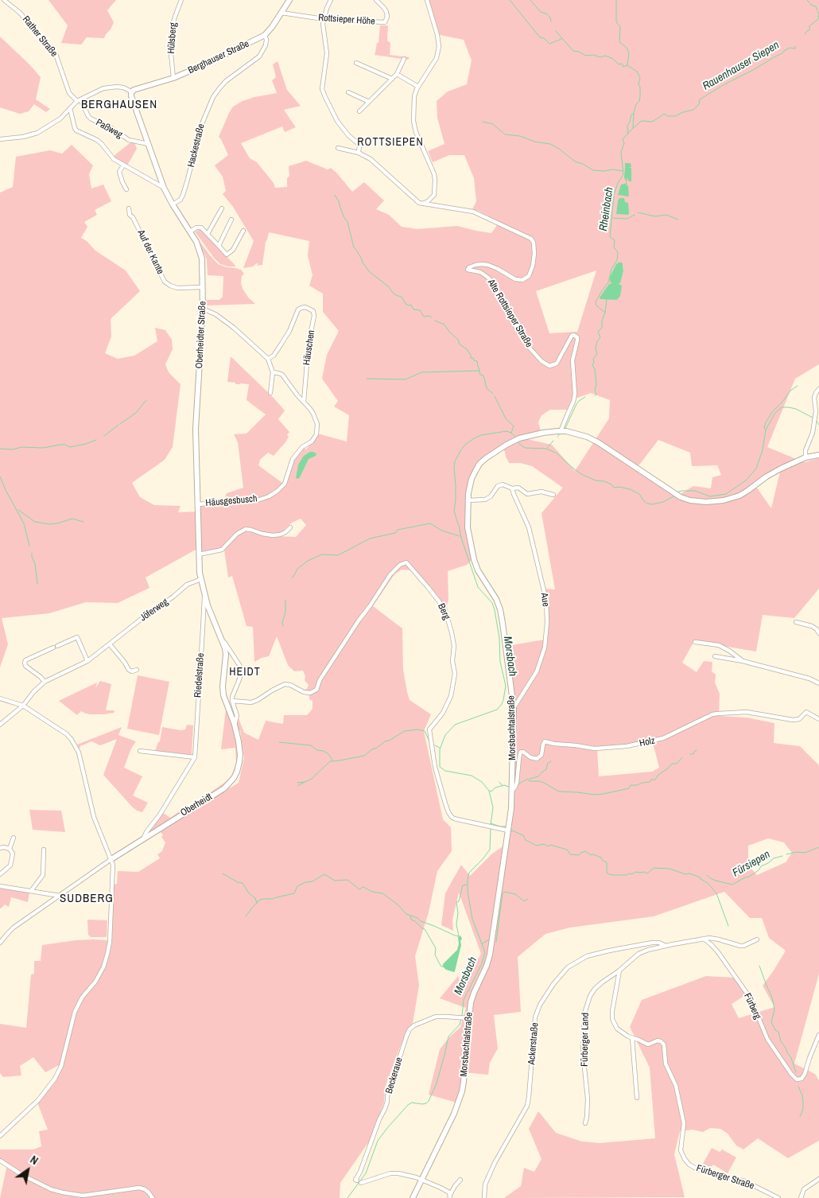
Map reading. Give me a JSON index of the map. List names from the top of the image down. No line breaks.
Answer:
{"streets":{"main road":["Berghauser Straße","Oberheidter Straße","Morsbachtalstraße","Oberheidt"],"street":["Rottsieper Höhe","Rather Straße","Hülsberg","Paßweg","Hackestraße","Auf der Kante","Alte Rottsieper Straße","Häuschen","Häusgesbusch","Aue","Jöferweg","Berg","Riedelstraße","Holz","Fürberg","Fürberger Land","Ackerstraße","Beckeraue","Fürberger Straße"]},"crossings":[["Rottsieper Höhe","Berghauser Straße"],["Rottsieper Höhe","Alte Rottsieper Straße"],["Rather Straße","Paßweg"],["Hülsberg","Berghauser Straße"],["Berghauser Straße","Hackestraße"],["Berghauser Straße","Oberheidter Straße"],["Paßweg","Oberheidter Straße"],["Hackestraße","Oberheidter Straße"],["Auf der Kante","Oberheidter Straße"],["Alte Rottsieper Straße","Morsbachtalstraße"],["Oberheidter Straße","Häusgesbusch"],["Oberheidter Straße","Jöferweg"],["Oberheidter Straße","Riedelstraße"],["Oberheidter Straße","Oberheidt"],["Häuschen","Häusgesbusch"],["Aue","Morsbachtalstraße"],["Berg","Morsbachtalstraße"],["Berg","Oberheidt"],["Riedelstraße","Oberheidt"],["Morsbachtalstraße","Holz"],["Morsbachtalstraße","Beckeraue"],["Fürberger Land","Fürberger Straße"]],"districts":["BERGHAUSEN","ROTTSIEPEN","HEIDT","SUDBERG"],"water":["Rauenhauser Siepen","Rheinbach","Morsbach","Fürsiepen"],"north":"top right"}
